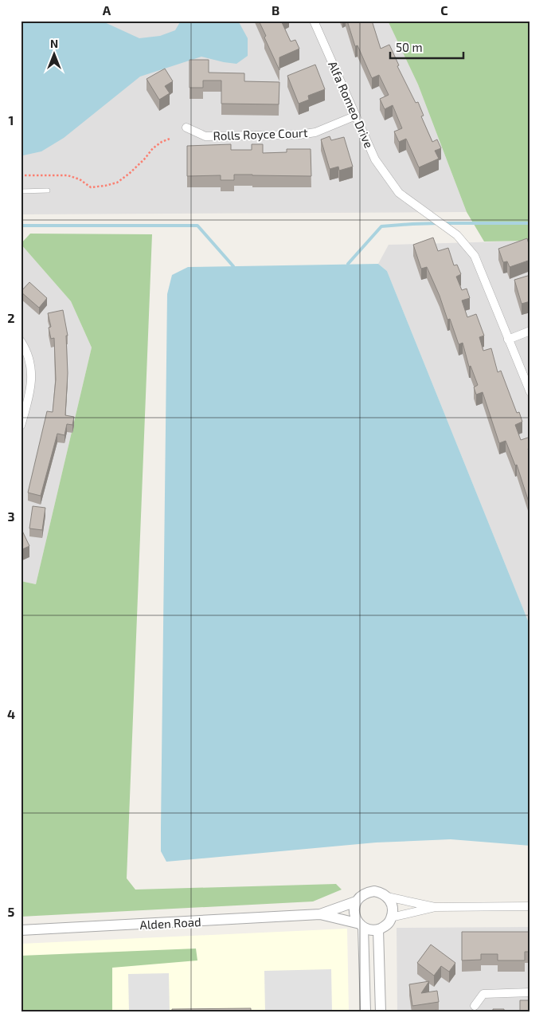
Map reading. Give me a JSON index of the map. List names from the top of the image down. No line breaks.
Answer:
{"streets":{"street":["Alfa Romeo Drive","Rolls Royce Court","Alden Road"]},"crossings":[["Alfa Romeo Drive","Rolls Royce Court"]],"scale_bar":"50 m","north":"top","grid":{"columns":["A","B","C"],"rows":["1","2","3","4","5"]}}
